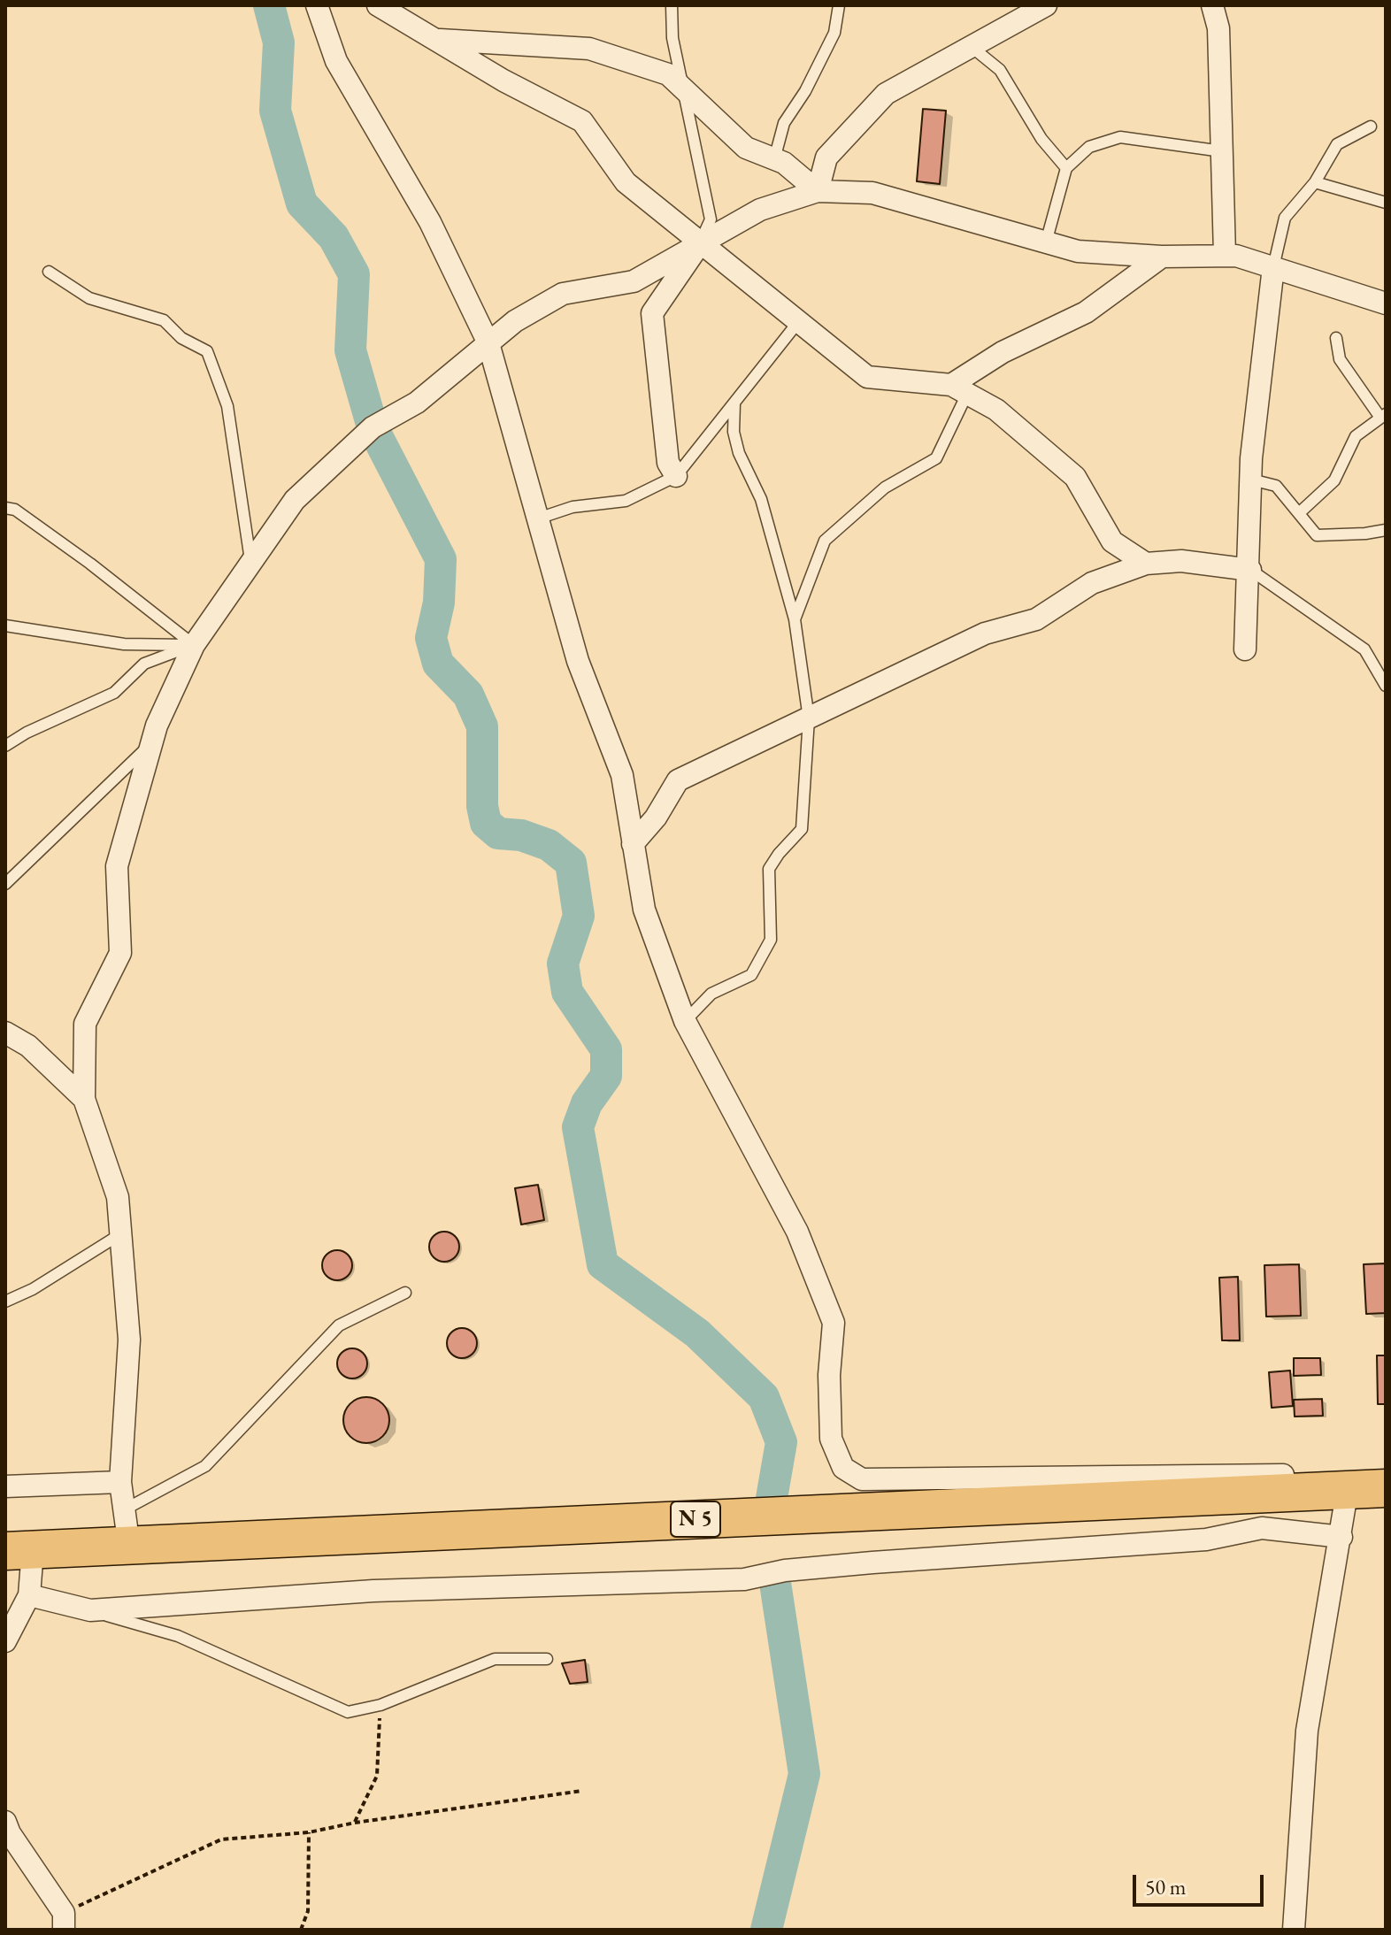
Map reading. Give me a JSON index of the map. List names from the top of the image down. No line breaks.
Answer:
{"streets":{"highway":["N 5"]},"scale_bar":"50 m"}
